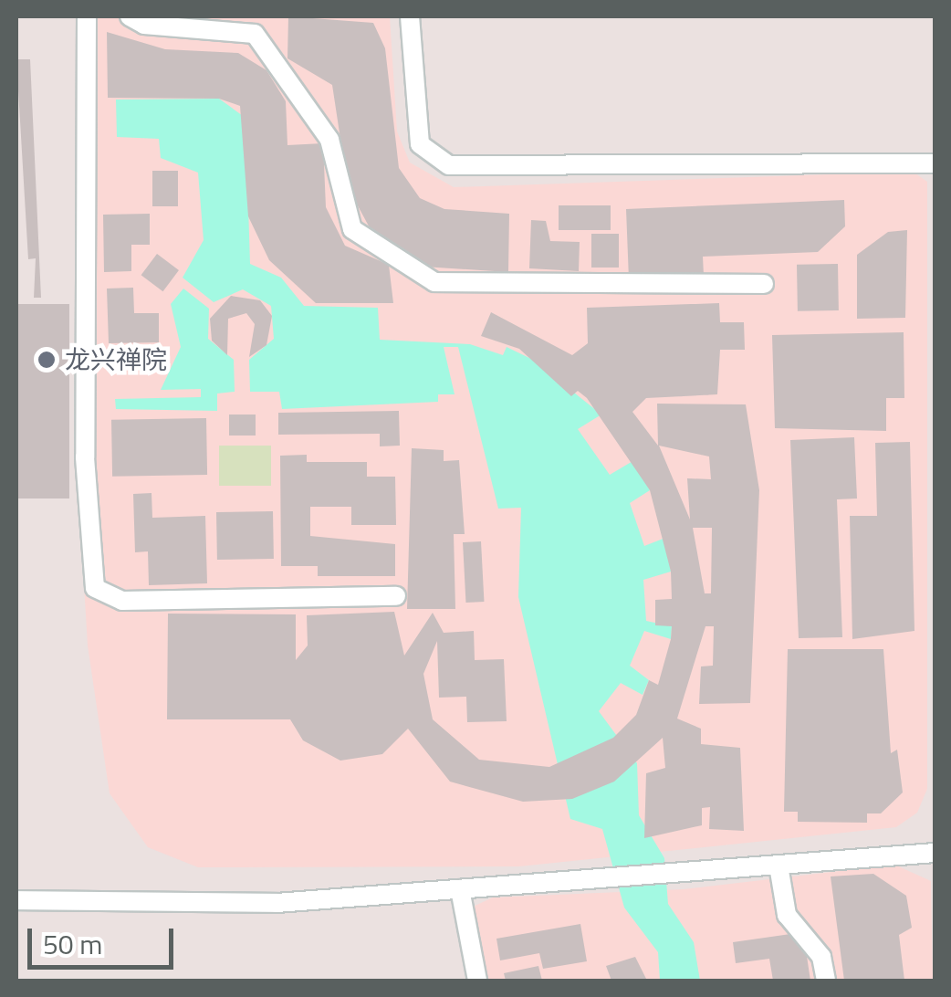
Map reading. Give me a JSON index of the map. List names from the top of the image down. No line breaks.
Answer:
{"places":["龙兴禅院"],"scale_bar":"50 m"}
